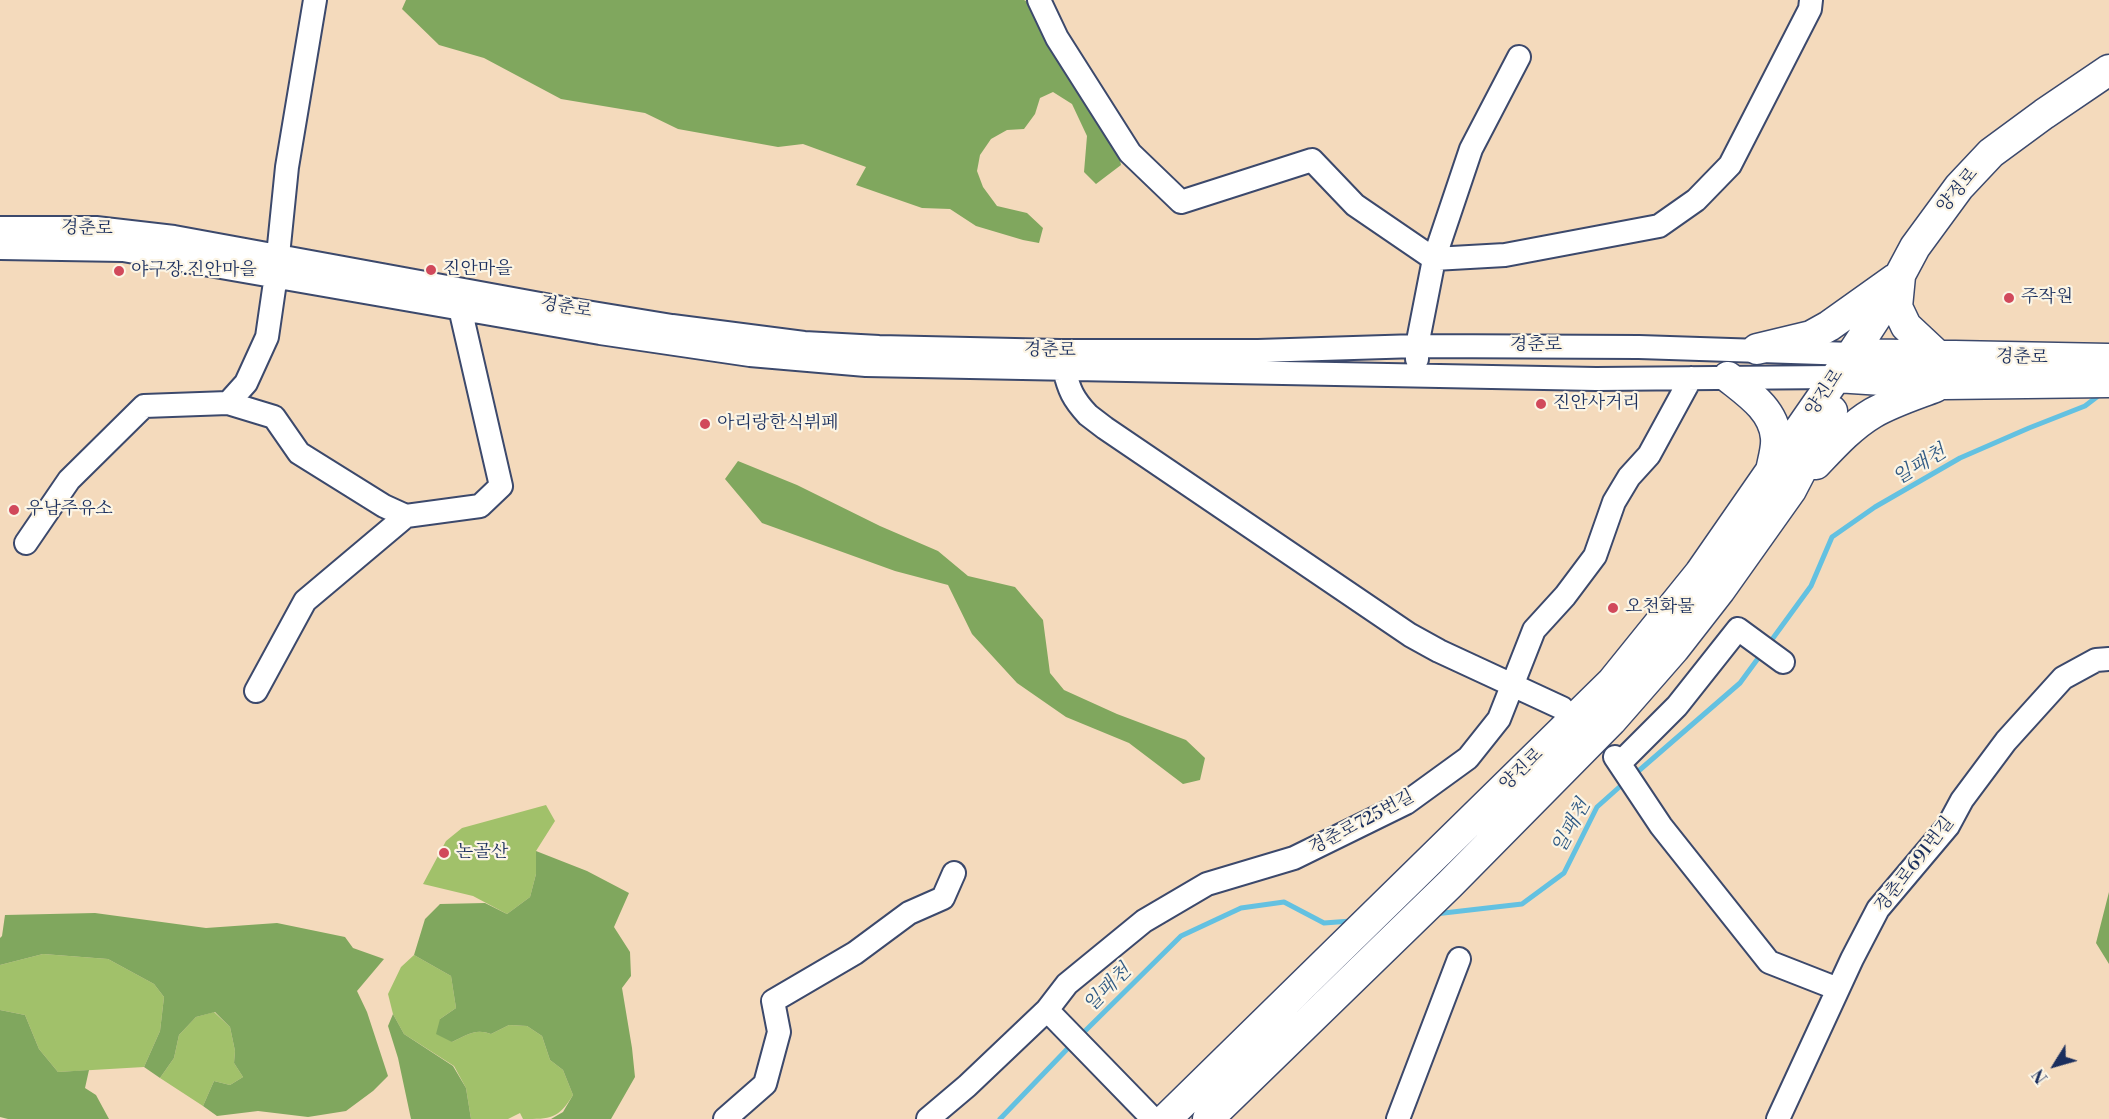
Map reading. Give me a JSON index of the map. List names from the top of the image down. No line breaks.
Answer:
{"streets":{"main road":["양정로","경춘로","양진로"],"street":["경춘로725번길","경춘로691번길"]},"crossings":[["양정로","경춘로"],["양정로","양진로"],["경춘로","양진로"],["경춘로","경춘로725번길"]],"water":["일패천"],"places":["진안마을","야구장.진안마을","주작원","진안사거리","아리랑한식뷔페","우남주유소","오천화물","논골산"],"north":"bottom left"}
